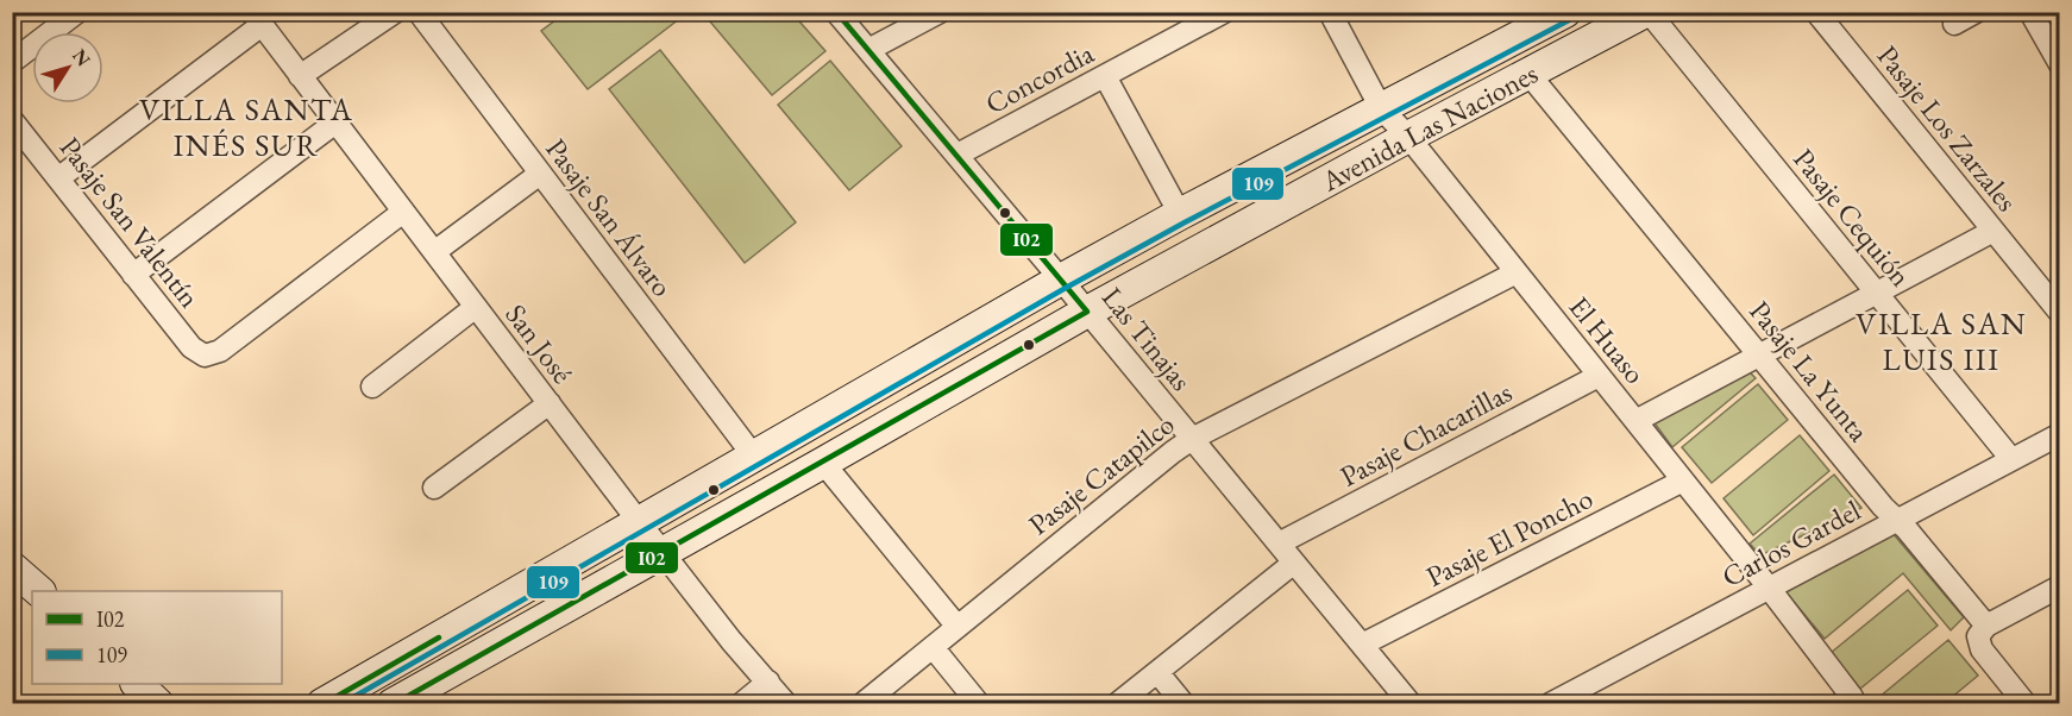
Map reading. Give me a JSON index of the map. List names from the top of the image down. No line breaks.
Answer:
{"streets":{"street":["Concordia","Avenida Las Naciones","Pasaje Los Zarzales","Pasaje San Álvaro","Pasaje Cequión","Pasaje San Valentín","Las Tinajas","El Huaso","San José","Pasaje La Yunta","Pasaje Chacarillas","Pasaje Catapilco","Pasaje El Poncho","Carlos Gardel"]},"crossings":[["Concordia","Las Tinajas"],["Avenida Las Naciones","Pasaje San Álvaro"],["Avenida Las Naciones","Pasaje Cequión"],["Avenida Las Naciones","Las Tinajas"],["Avenida Las Naciones","El Huaso"],["Avenida Las Naciones","San José"],["Avenida Las Naciones","Pasaje La Yunta"],["Pasaje Cequión","Carlos Gardel"],["Pasaje San Valentín","San José"],["Las Tinajas","Pasaje Chacarillas"],["Las Tinajas","Pasaje Catapilco"],["Las Tinajas","Pasaje El Poncho"],["El Huaso","Pasaje Chacarillas"],["El Huaso","Pasaje Catapilco"],["El Huaso","Pasaje El Poncho"],["El Huaso","Carlos Gardel"],["Pasaje La Yunta","Carlos Gardel"]],"districts":["VILLA SANTA INÉS SUR","VILLA SAN LUIS III"],"lines":["transit line I02","transit line 109"],"legend":["I02","109"],"north":"top right"}
